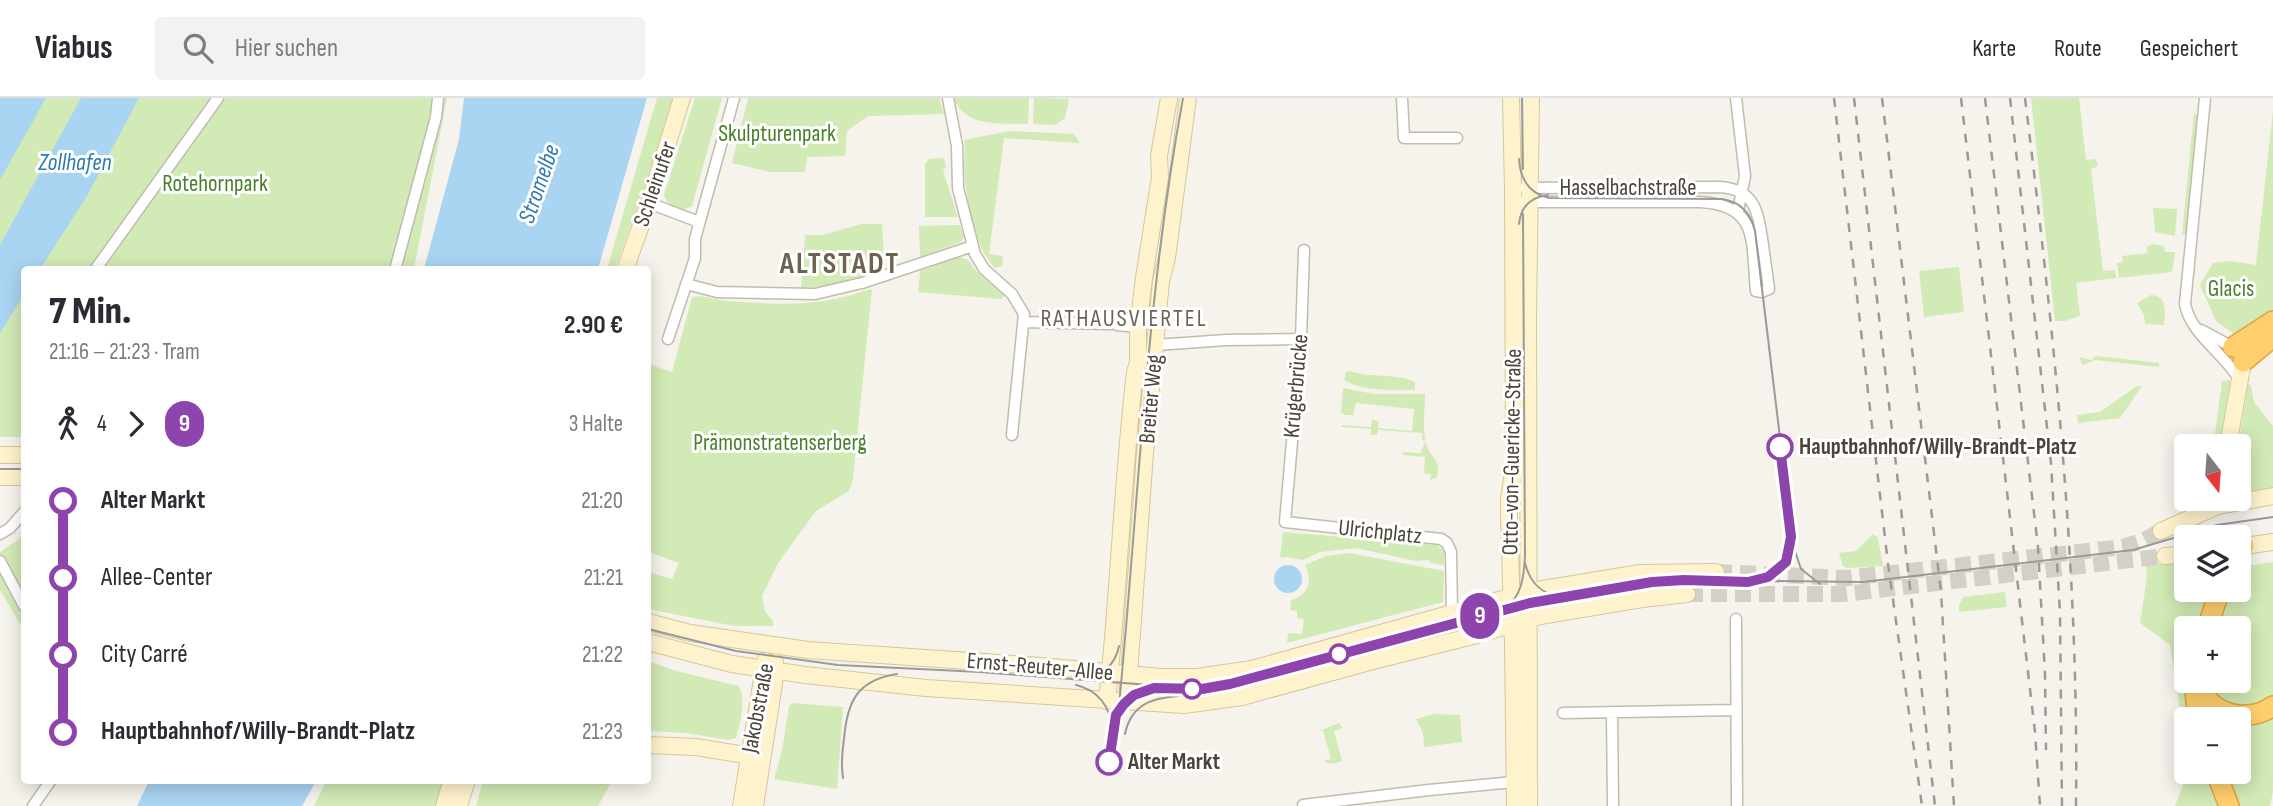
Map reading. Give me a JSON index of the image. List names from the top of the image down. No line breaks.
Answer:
{"streets":{"main road":["Schleinufer","Breiter Weg","Otto-von-Guericke-Straße","Ernst-Reuter-Allee","Jakobstraße"],"street":["Hasselbachstraße","Krügerbrücke","Ulrichplatz"]},"crossings":[["Hasselbachstraße","Otto-von-Guericke-Straße"],["Krügerbrücke","Ulrichplatz"],["Breiter Weg","Ernst-Reuter-Allee"],["Otto-von-Guericke-Straße","Ernst-Reuter-Allee"],["Ulrichplatz","Ernst-Reuter-Allee"],["Ernst-Reuter-Allee","Jakobstraße"]],"districts":["ALTSTADT","RATHAUSVIERTEL"],"water":["Zollhafen","Stromelbe"],"parks":["Skulpturenpark","Rotehornpark","Glacis","Prämonstratenserberg"],"places":["Hauptbahnhof/Willy-Brandt-Platz","Alter Markt"],"lines":["tram line 9"],"north":"bottom","page":{"header":"Viabus","search":"Hier suchen","nav":["Karte","Route","Gespeichert"],"on_map":"9","heading":["7 Min.","21:16 – 21:23 · Tram","2.90 €"],"legs":["4","9","3 Halte"],"map_buttons":["+","−"],"list":[{"name":"Alter Markt","value":"21:20"},{"name":"Allee-Center","value":"21:21"},{"name":"City Carré","value":"21:22"},{"name":"Hauptbahnhof/Willy-Brandt-Platz","value":"21:23"}]}}
